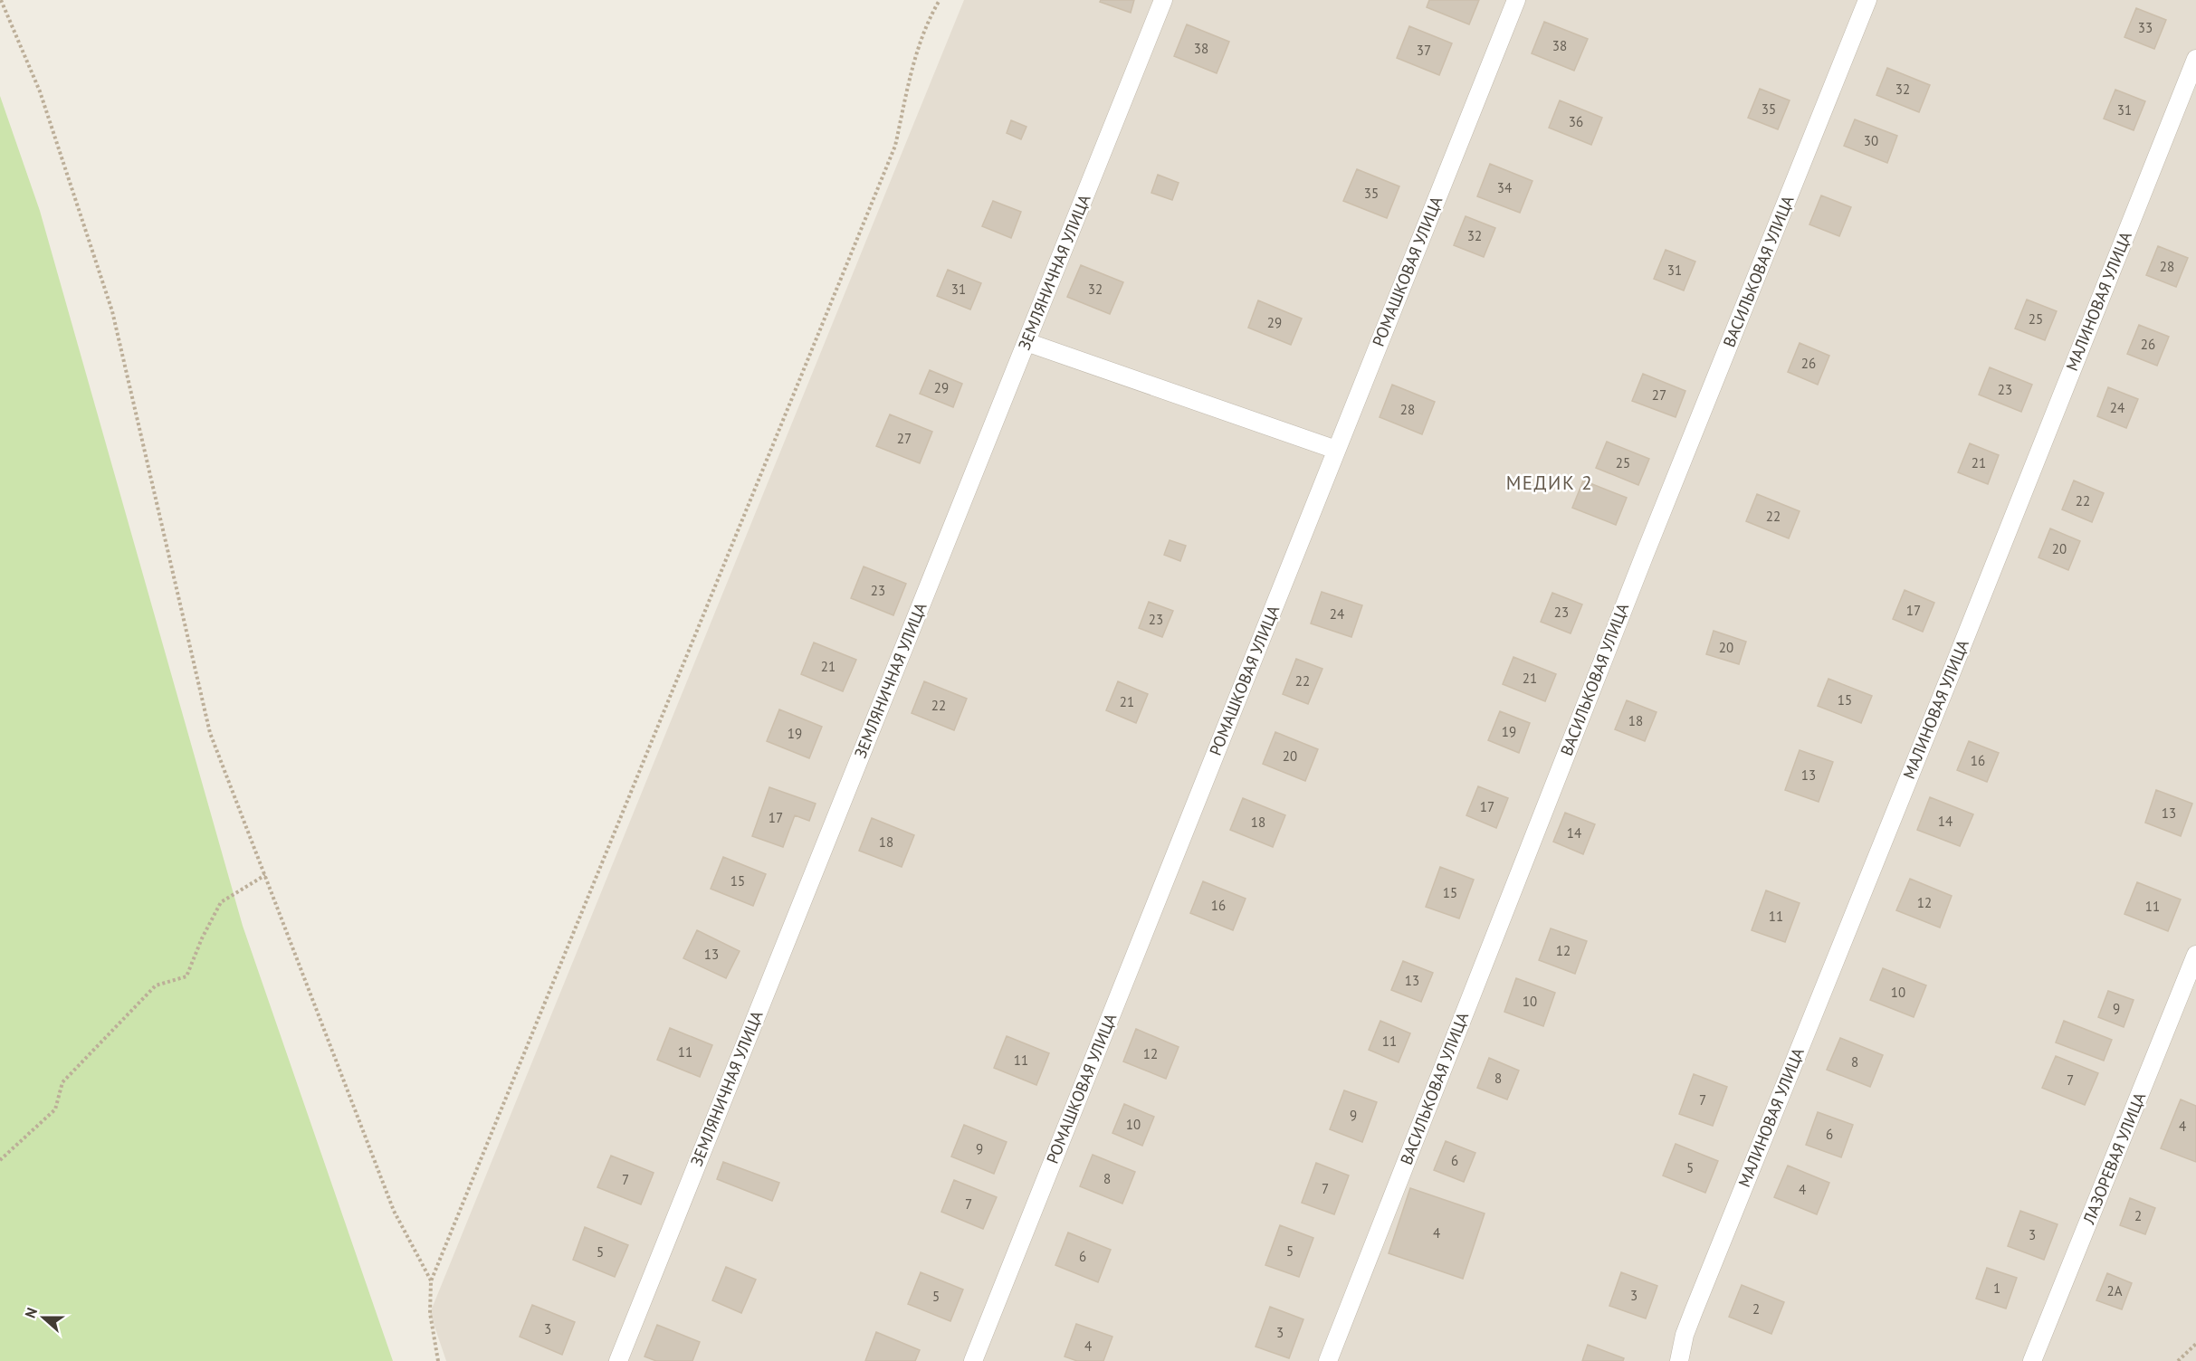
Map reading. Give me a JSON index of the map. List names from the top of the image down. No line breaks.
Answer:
{"streets":{"street":["РОМАШКОВАЯ УЛИЦА","ВАСИЛЬКОВАЯ УЛИЦА","ЗЕМЛЯНИЧНАЯ УЛИЦА","МАЛИНОВАЯ УЛИЦА","ЛАЗОРЕВАЯ УЛИЦА"]},"districts":["МЕДИК 2"],"house_numbers":["33","38","38","37","32","35","31","36","30","34","35","32","28","31","31","32","25","29","26","26","29","23","27","24","28","27","25","21","22","22","20","23","17","23","24","23","20","21","21","22","15","21","22","18","19","19","20","16","13","17","13","17","14","18","14","18","15","15","12","16","11","11","12","13","13","10","10","9","11","11","12","11","8","8","7","7","9","10","4","6","9","6","5","8","7","7","4","7","2","4","3","5","5","6","1","2А","3","5","2","3","3","4"],"north":"left"}
